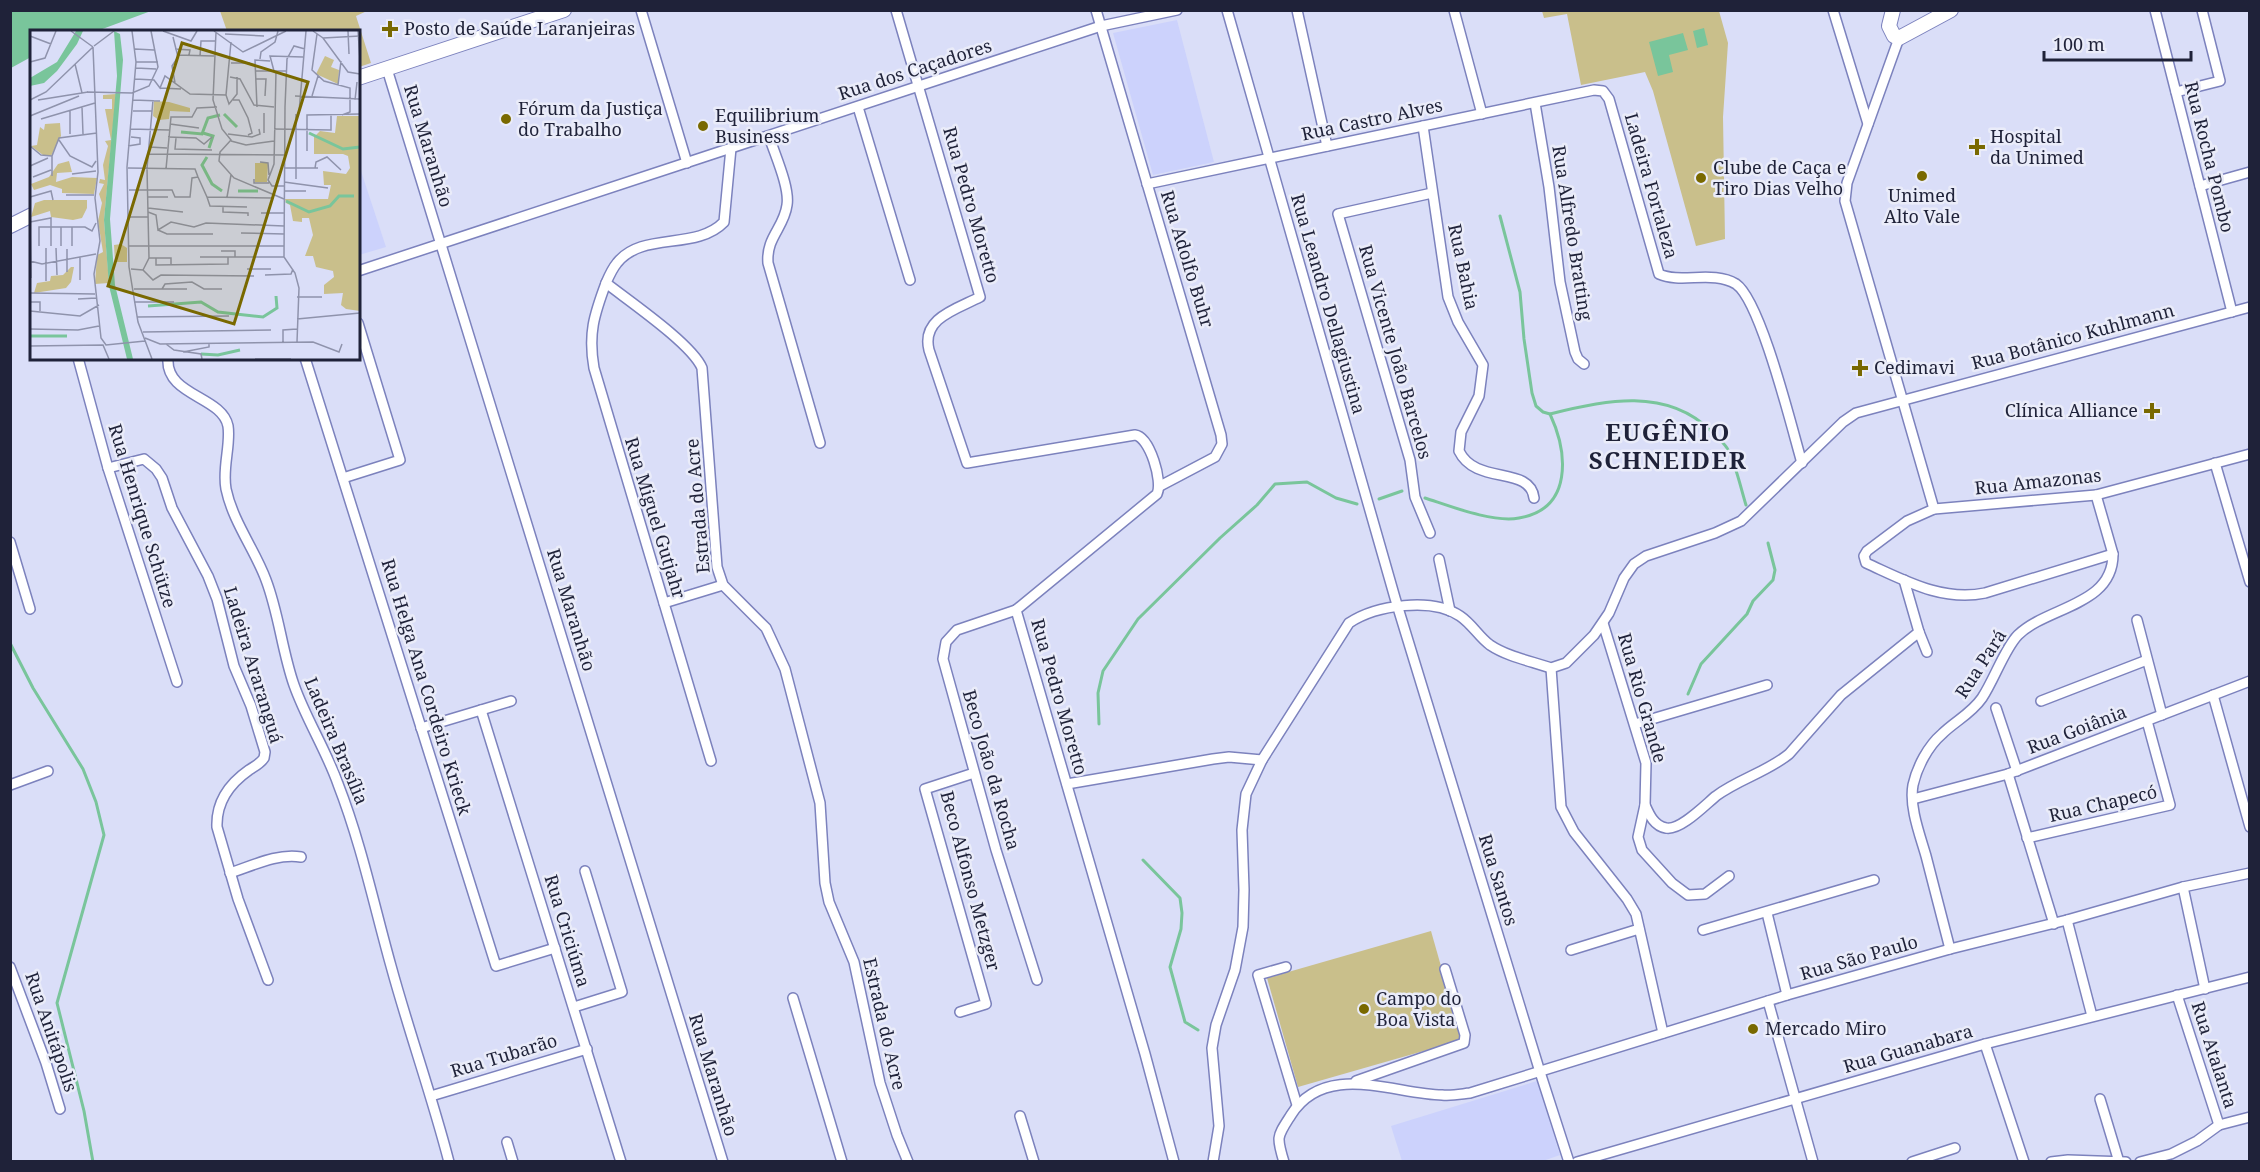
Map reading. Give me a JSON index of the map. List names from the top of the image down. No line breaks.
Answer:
{"streets":{"street":["Rua dos Caçadores","Rua Castro Alves","Rua Maranhão","Rua Rocha Pombo","Ladeira Fortaleza","Rua Pedro Moretto","Rua Alfredo Bratting","Rua Adolfo Buhr","Rua Bahia","Rua Leandro Dellagiustina","Rua Botânico Kuhlmann","Rua Vicente João Barcelos","Rua Amazonas","Estrada do Acre","Rua Henrique Schütze","Rua Miguel Gutjahr","Rua Pará","Ladeira Araranguá","Rua Helga Ana Cordeiro Krieck","Rua Rio Grande","Rua Goiânia","Ladeira Brasília","Beco João da Rocha","Rua Chapecó","Rua Santos","Beco Alfonso Metzger","Rua Criciúma","Rua São Paulo","Rua Anitápolis","Rua Guanabara","Rua Atalanta","Rua Tubarão"]},"crossings":[["Rua dos Caçadores","Rua Maranhão"],["Rua dos Caçadores","Rua Pedro Moretto"],["Rua dos Caçadores","Rua Adolfo Buhr"],["Rua Castro Alves","Ladeira Fortaleza"],["Rua Castro Alves","Rua Alfredo Bratting"],["Rua Castro Alves","Rua Adolfo Buhr"],["Rua Castro Alves","Rua Bahia"],["Rua Castro Alves","Rua Leandro Dellagiustina"],["Rua Rocha Pombo","Rua Botânico Kuhlmann"],["Ladeira Fortaleza","Rua Botânico Kuhlmann"],["Rua Pedro Moretto","Rua Adolfo Buhr"],["Rua Pedro Moretto","Beco João da Rocha"],["Rua Bahia","Rua Vicente João Barcelos"],["Rua Leandro Dellagiustina","Rua Santos"],["Rua Botânico Kuhlmann","Rua Rio Grande"],["Estrada do Acre","Rua Miguel Gutjahr"],["Rua Henrique Schütze","Ladeira Araranguá"],["Rua Pará","Rua Goiânia"],["Rua Pará","Rua São Paulo"],["Rua Helga Ana Cordeiro Krieck","Rua Criciúma"],["Rua Goiânia","Rua Chapecó"],["Ladeira Brasília","Rua Tubarão"],["Beco João da Rocha","Beco Alfonso Metzger"],["Rua Santos","Rua São Paulo"],["Rua Criciúma","Rua Tubarão"],["Rua Guanabara","Rua Atalanta"]],"districts":["EUGÊNIO SCHNEIDER"],"places":{"health":["Posto de Saúde Laranjeiras","Hospital da Unimed","Cedimavi","Clínica Alliance"],"other":["Fórum da Justiça do Trabalho","Equilibrium Business","Unimed Alto Vale","Clube de Caça e Tiro Dias Velho","Campo do Boa Vista","Mercado Miro"]},"scale_bar":"100 m"}
